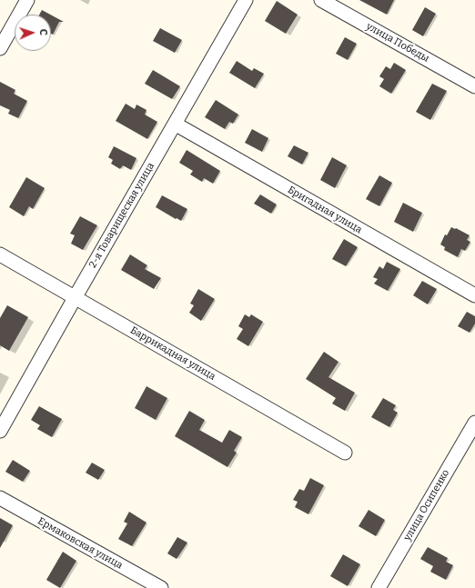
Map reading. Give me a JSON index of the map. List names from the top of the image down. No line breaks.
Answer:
{"streets":{"street":["улица Победы","Бригадная улица","2-я Товарищеская улица","Баррикадная улица","улица Осипенко","Ермаковская улица"]},"crossings":[["Бригадная улица","2-я Товарищеская улица"],["2-я Товарищеская улица","Баррикадная улица"]],"north":"right"}
